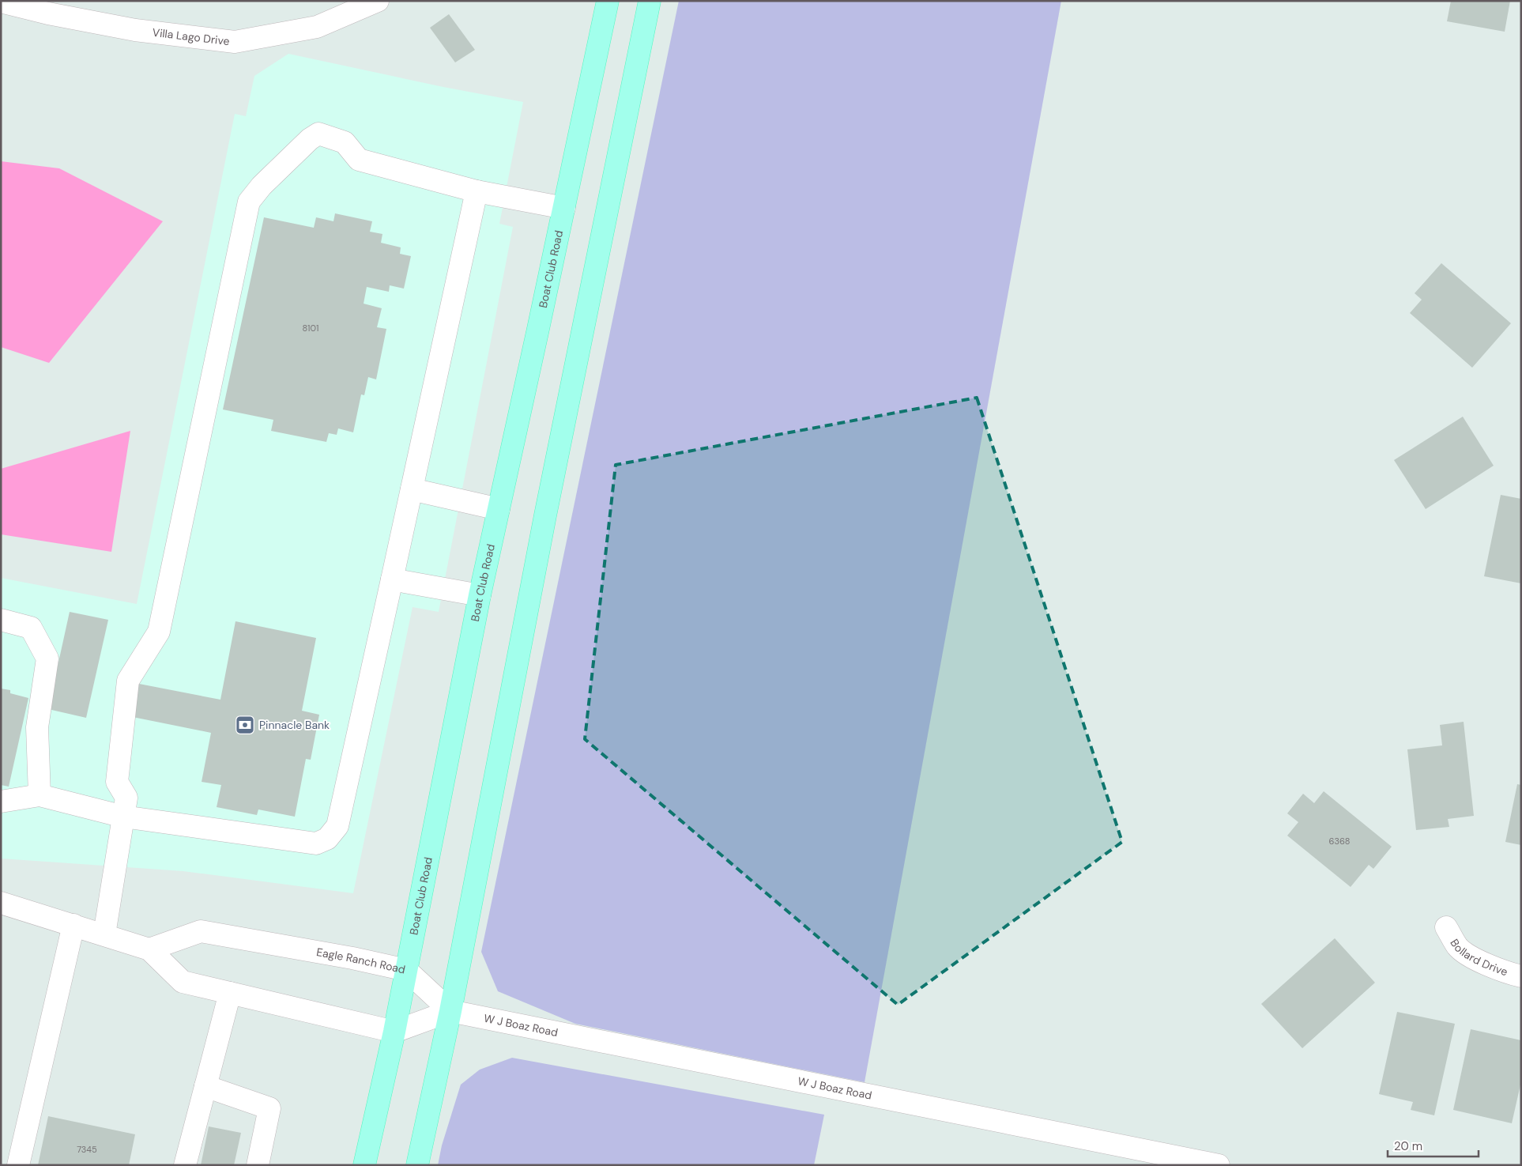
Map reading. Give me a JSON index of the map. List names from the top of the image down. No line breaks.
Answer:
{"streets":{"main road":["Boat Club Road"],"street":["Villa Lago Drive","Bollard Drive","Eagle Ranch Road","W J Boaz Road"]},"crossings":[["Boat Club Road","Eagle Ranch Road"],["Eagle Ranch Road","W J Boaz Road"]],"places":{"bank":["Pinnacle Bank"]},"house_numbers":["8101","6368","7345"],"scale_bar":"20 m"}
